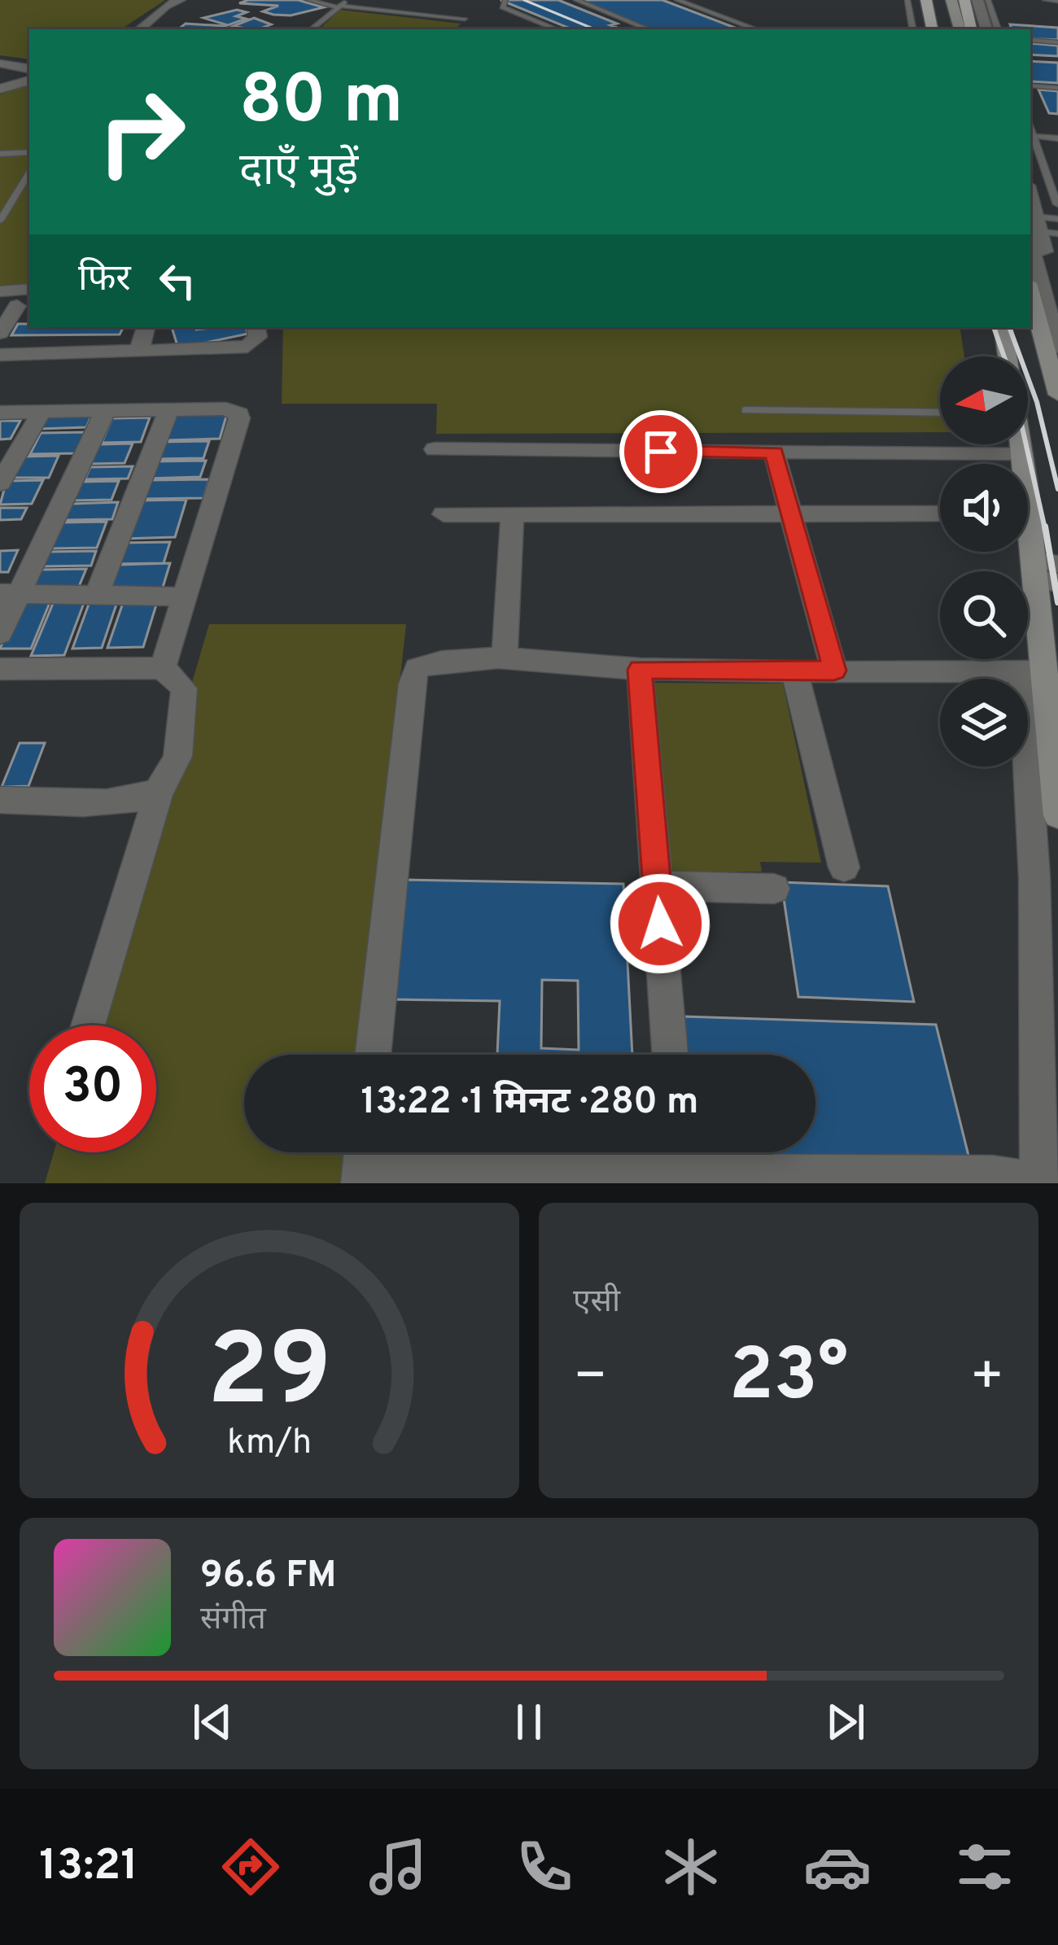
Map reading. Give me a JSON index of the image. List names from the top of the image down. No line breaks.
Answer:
{"north":"left","page":{"turn":["80 m","दाएँ मुड़ें"],"then":"फिर","limit":"30","trip":"13:22 · 1 मिनट · 280 m","tile":"एसी","heat":["−","23°","+"],"song":["96.6 FM","संगीत"],"tabs":"13:21","gauge":["29","km/h"]}}
